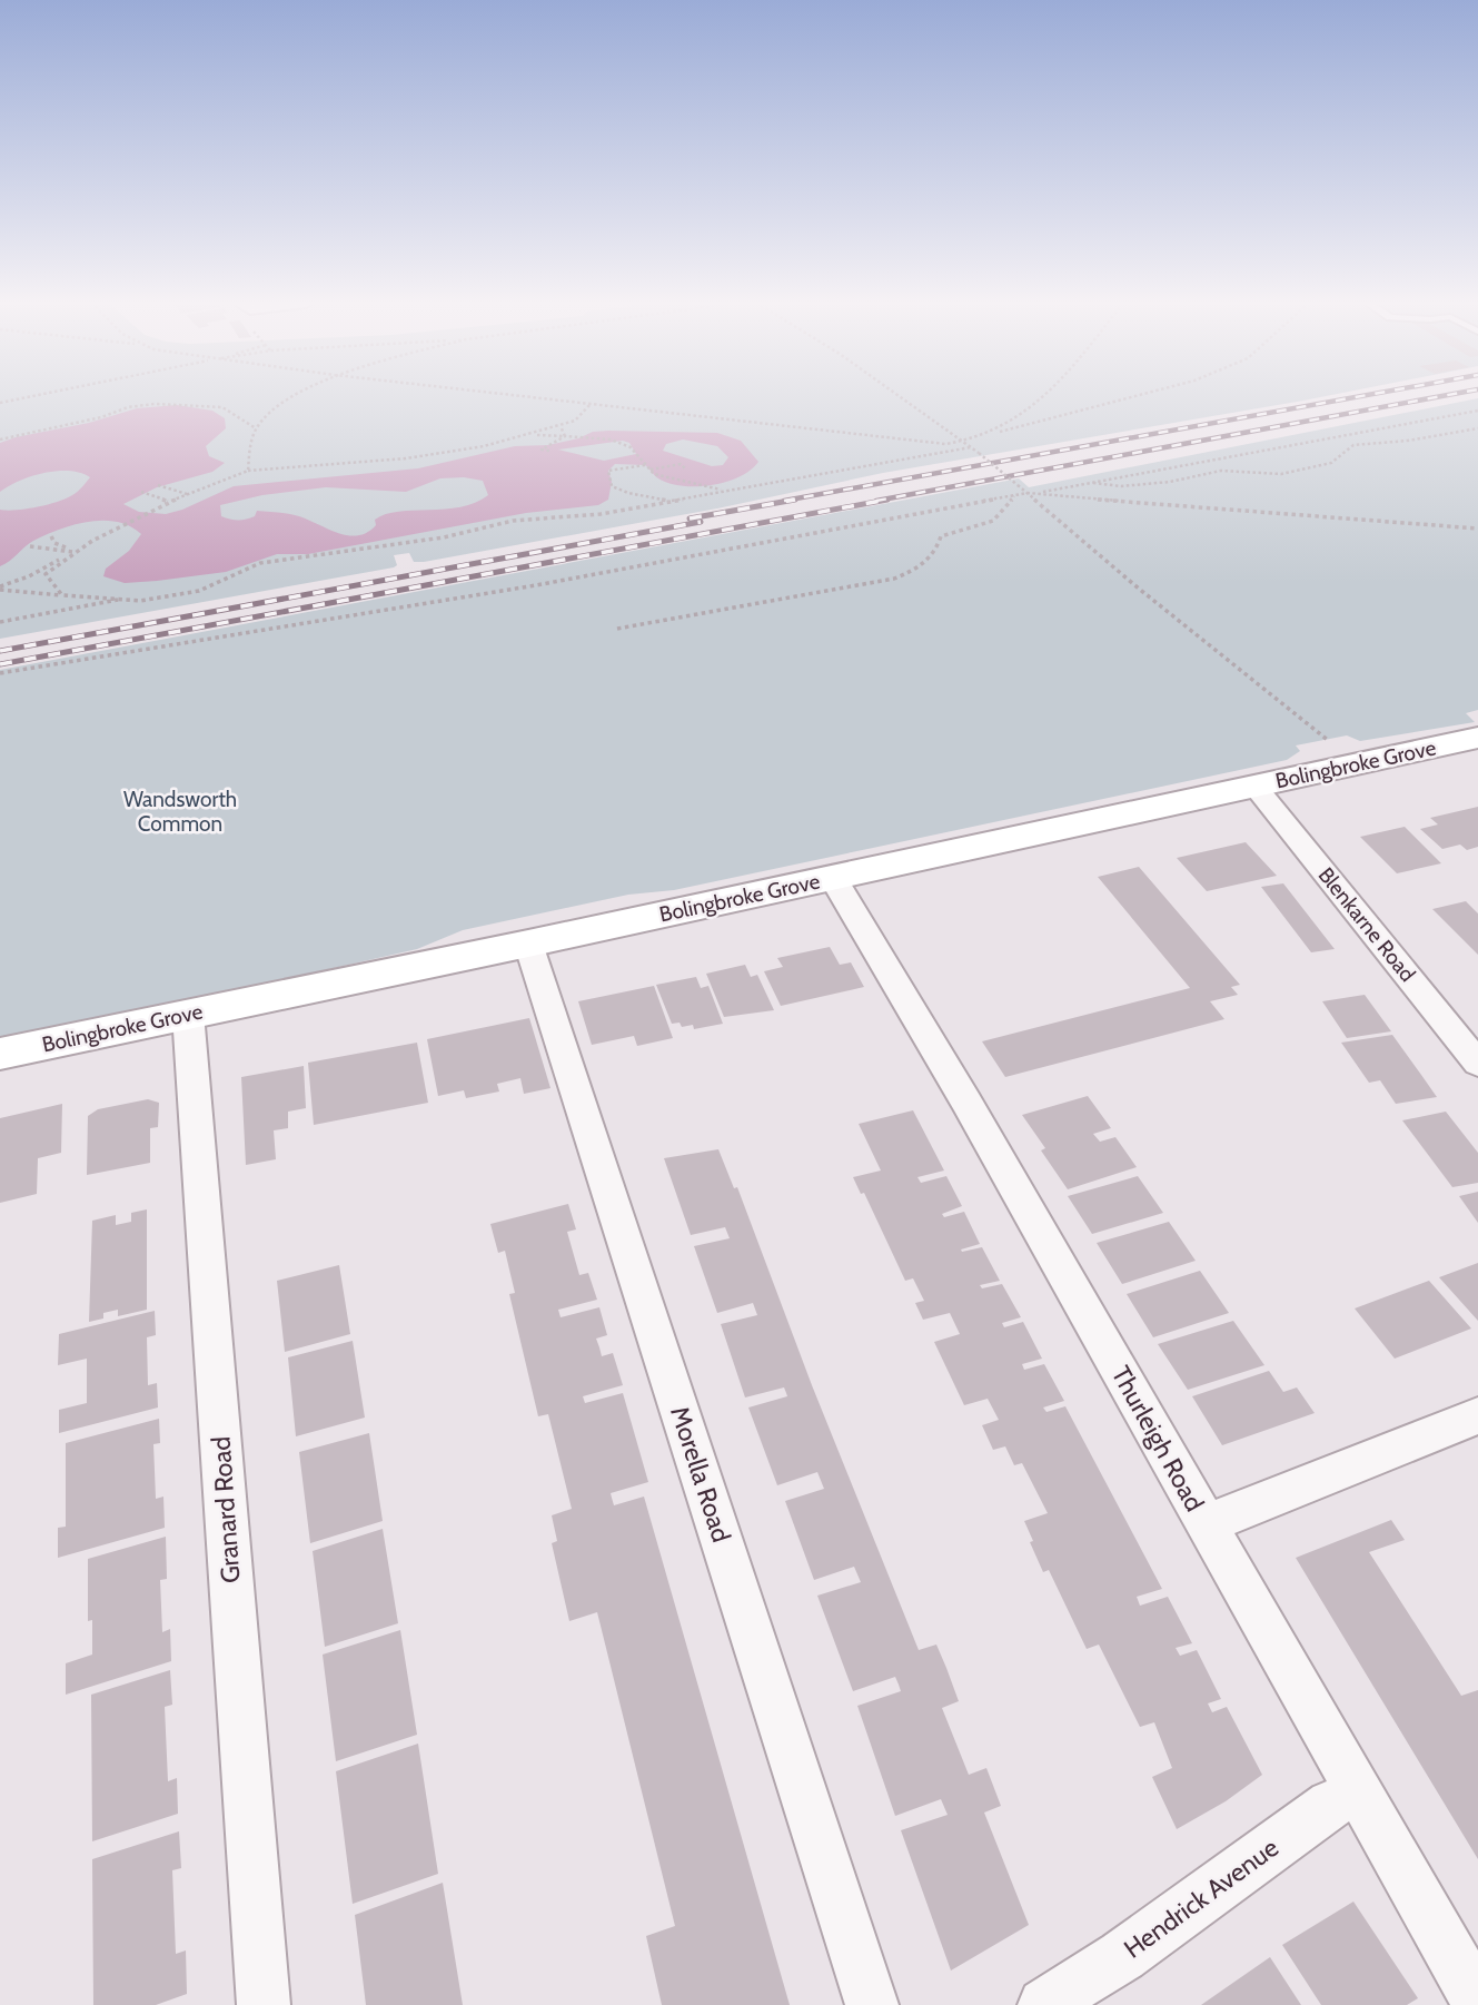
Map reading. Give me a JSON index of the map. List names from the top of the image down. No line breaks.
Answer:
{"streets":{"main road":["Bolingbroke Grove"],"street":["Blenkarne Road","Thurleigh Road","Morella Road","Granard Road","Hendrick Avenue"]},"crossings":[["Bolingbroke Grove","Blenkarne Road"],["Bolingbroke Grove","Thurleigh Road"],["Bolingbroke Grove","Morella Road"],["Bolingbroke Grove","Granard Road"],["Thurleigh Road","Hendrick Avenue"]],"parks":["Wandsworth Common"]}
